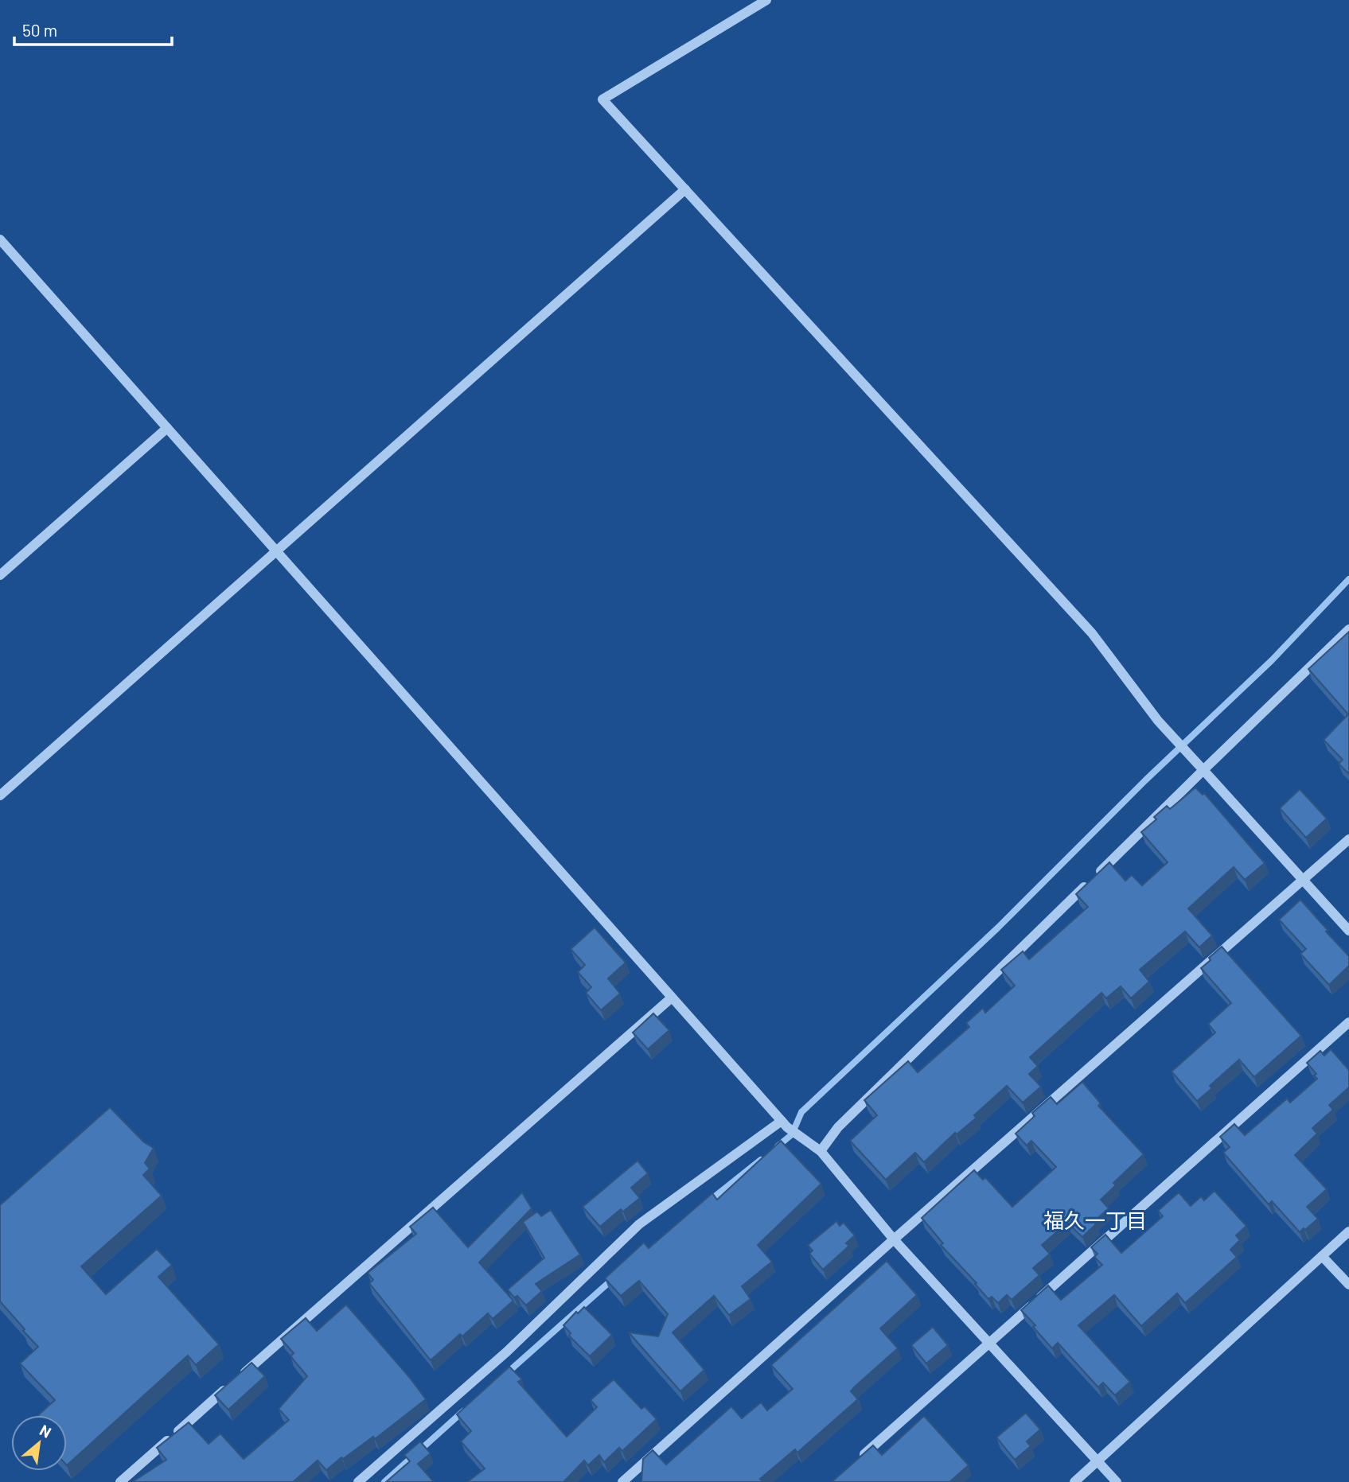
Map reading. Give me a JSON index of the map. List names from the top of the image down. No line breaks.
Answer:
{"districts":["福久一丁目"],"scale_bar":"50 m","north":"top right"}
